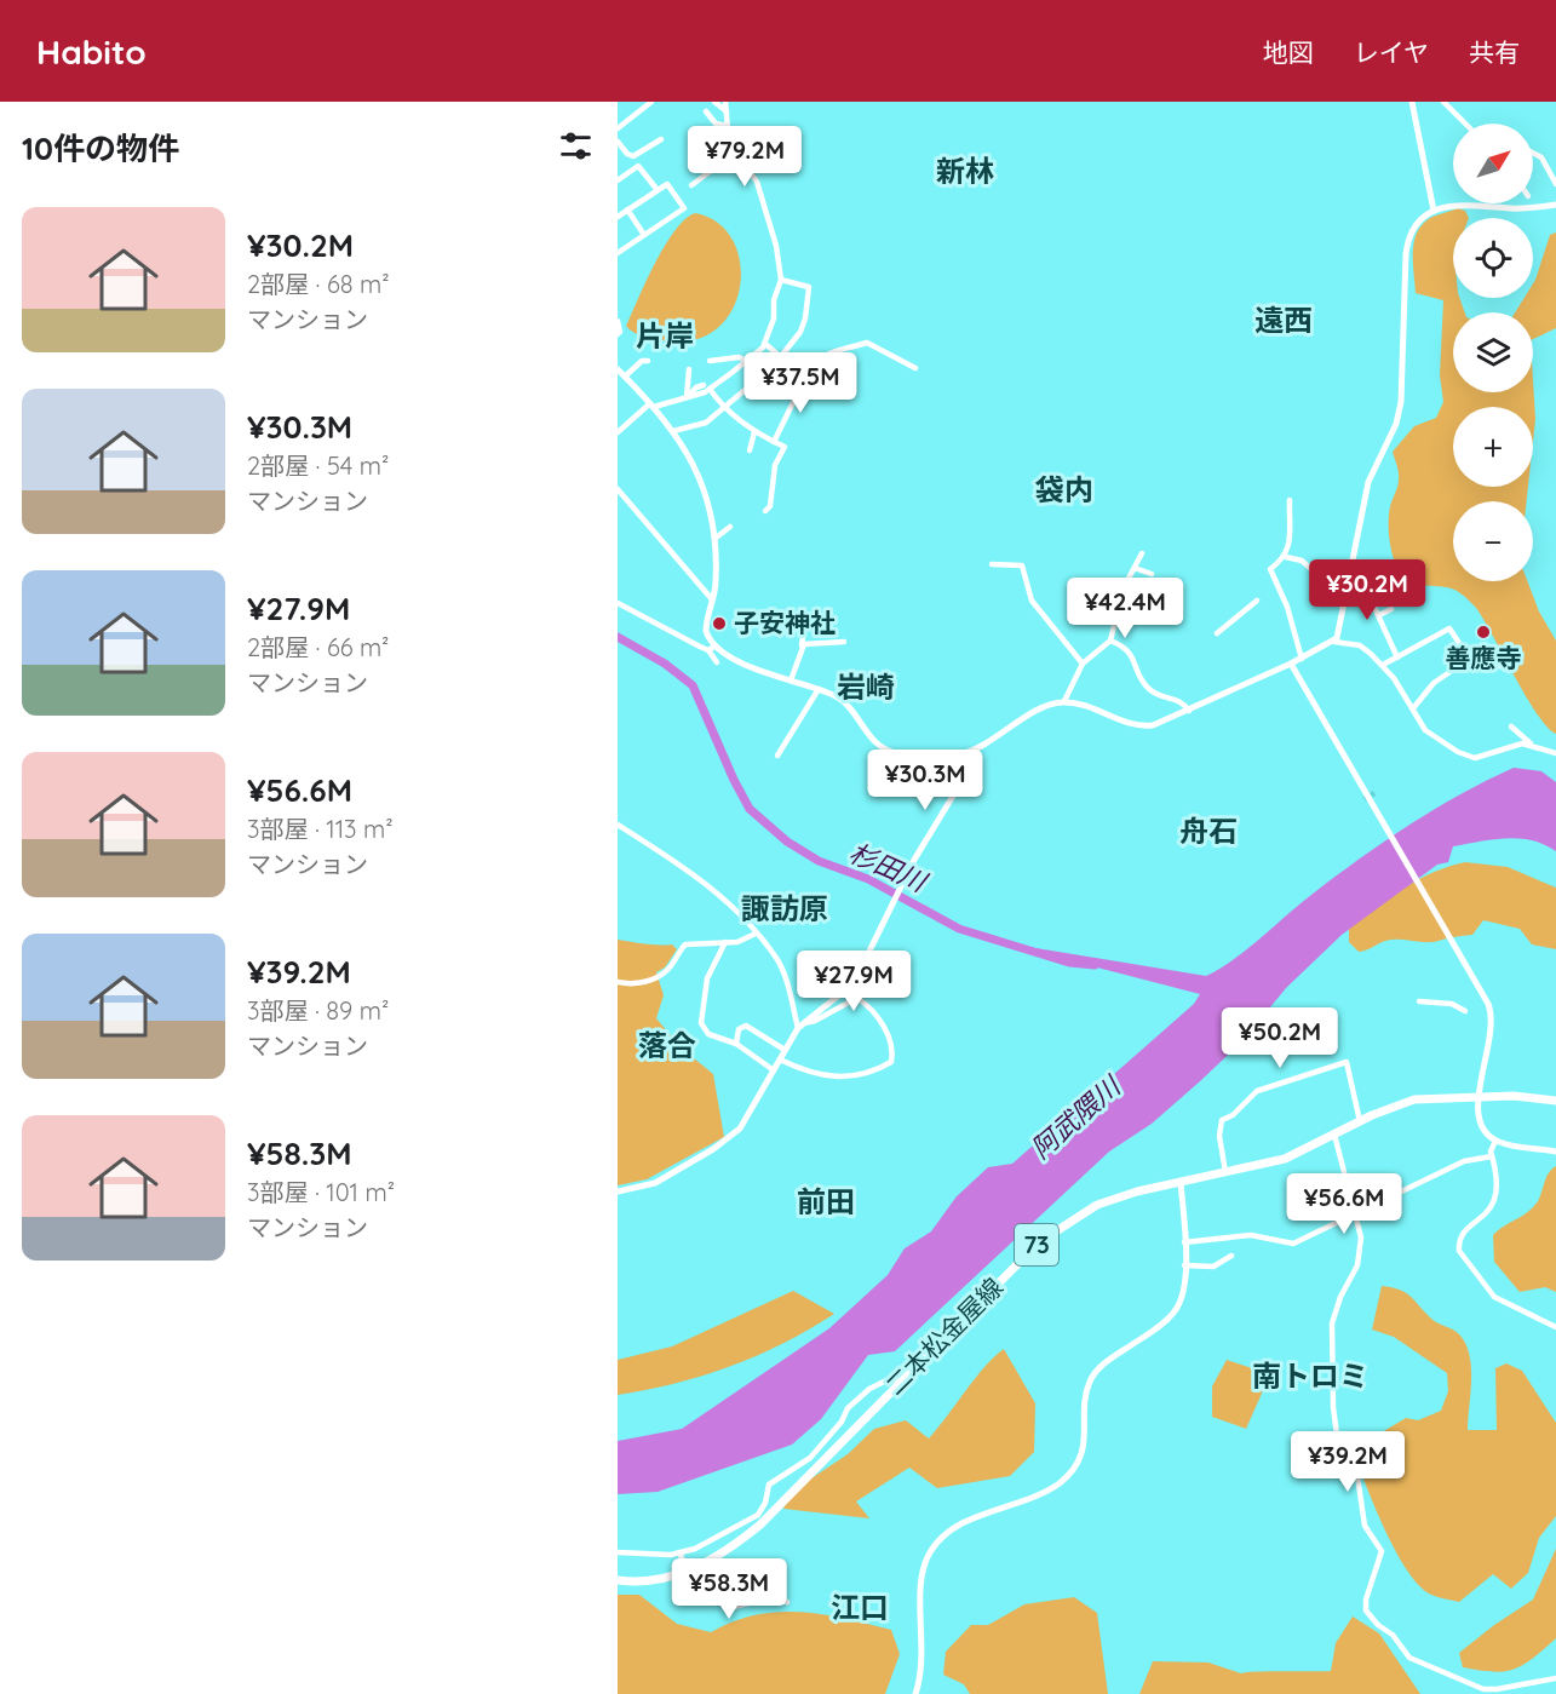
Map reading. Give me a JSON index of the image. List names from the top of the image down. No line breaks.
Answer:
{"streets":{"main road":["73","二本松金屋線"]},"districts":["新林","遠西","片岸","袋内","岩崎","舟石","諏訪原","落合","前田","南トロミ","江口"],"water":["杉田川","阿武隈川"],"places":["子安神社","善應寺"],"north":"top right","page":{"header":"Habito","nav":["地図","レイヤ","共有"],"heading":"10件の物件","map_buttons":["+","−"],"price":["¥79.2M","¥37.5M","¥30.2M","¥42.4M","¥30.3M","¥27.9M","¥50.2M","¥56.6M","¥39.2M","¥58.3M"],"list":[{"name":"¥30.2M","note":"2部屋 · 68 m² · マンション"},{"name":"¥30.3M","note":"2部屋 · 54 m² · マンション"},{"name":"¥27.9M","note":"2部屋 · 66 m² · マンション"},{"name":"¥56.6M","note":"3部屋 · 113 m² · マンション"},{"name":"¥39.2M","note":"3部屋 · 89 m² · マンション"},{"name":"¥58.3M","note":"3部屋 · 101 m² · マンション"}]}}
